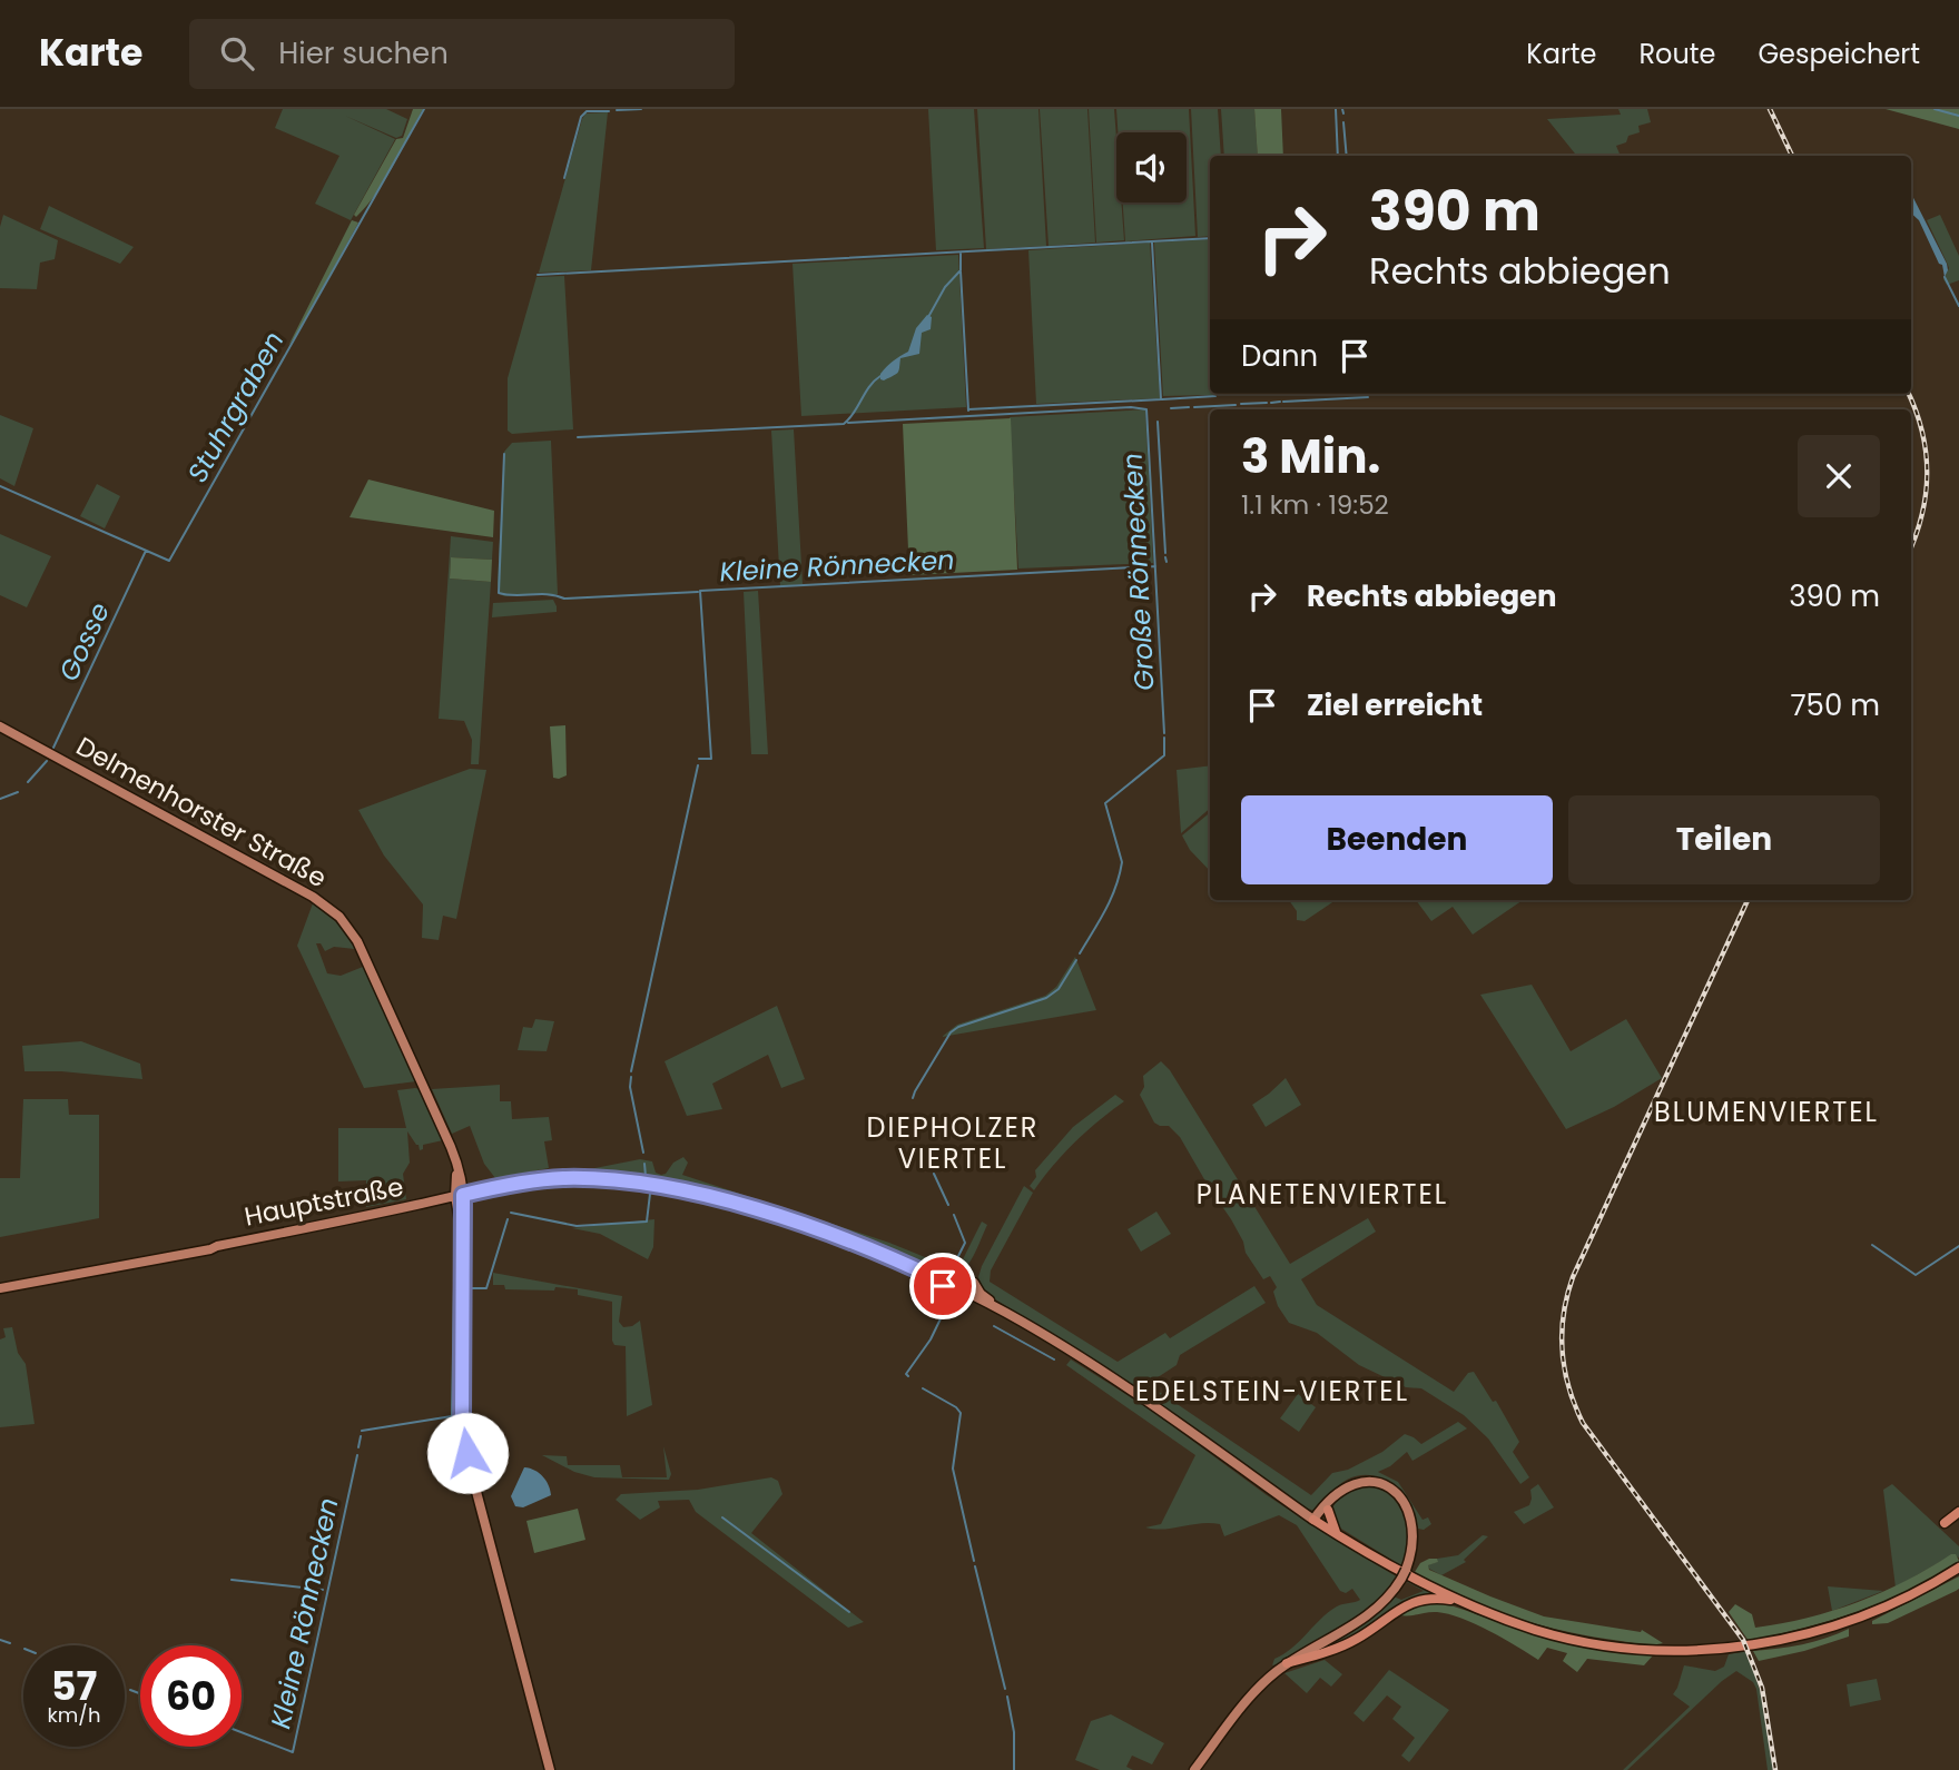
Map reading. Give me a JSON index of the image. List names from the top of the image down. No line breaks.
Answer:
{"streets":{"main road":["Delmenhorster Straße","Hauptstraße"]},"crossings":[["Delmenhorster Straße","Hauptstraße"]],"districts":["BLUMENVIERTEL","DIEPHOLZER VIERTEL","PLANETENVIERTEL","EDELSTEIN-VIERTEL"],"water":["Stuhrgraben","Kleine Rönnecken","Große Rönnecken","Gosse"],"page":{"header":"Karte","search":"Hier suchen","nav":["Karte","Route","Gespeichert"],"turn":["390 m","Rechts abbiegen"],"then":"Dann","heading":["3 Min.","1.1 km · 19:52"],"list":[{"name":"Rechts abbiegen","value":"390 m"},{"name":"Ziel erreicht","value":"750 m"}],"buttons":["Beenden","Teilen"],"speed":"57 km/h","limit":"60"}}
